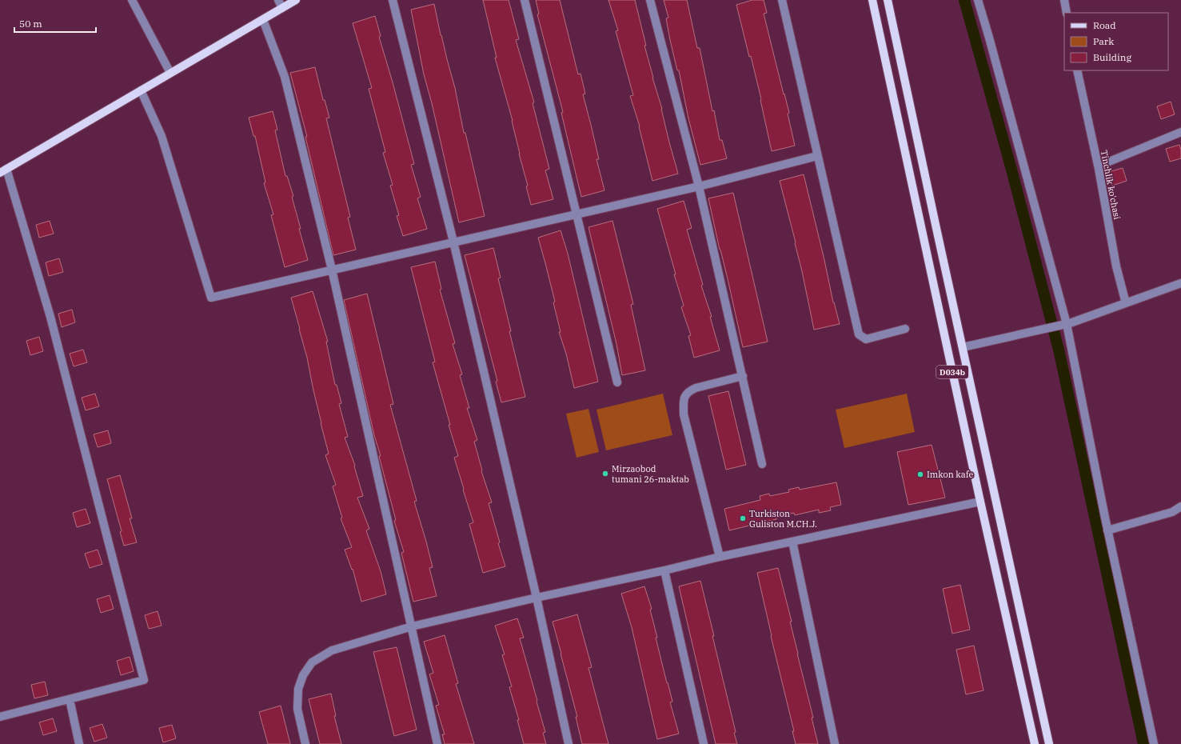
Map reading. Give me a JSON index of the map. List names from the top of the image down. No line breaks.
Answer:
{"streets":{"main road":["D034b"],"street":["Tinchlik ko'chasi"]},"places":["Mirzaobod tumani 26-maktab","Imkon kafe","Turkiston Guliston M.CH.J."],"legend":["Road","Park","Building"],"scale_bar":"50 m"}
